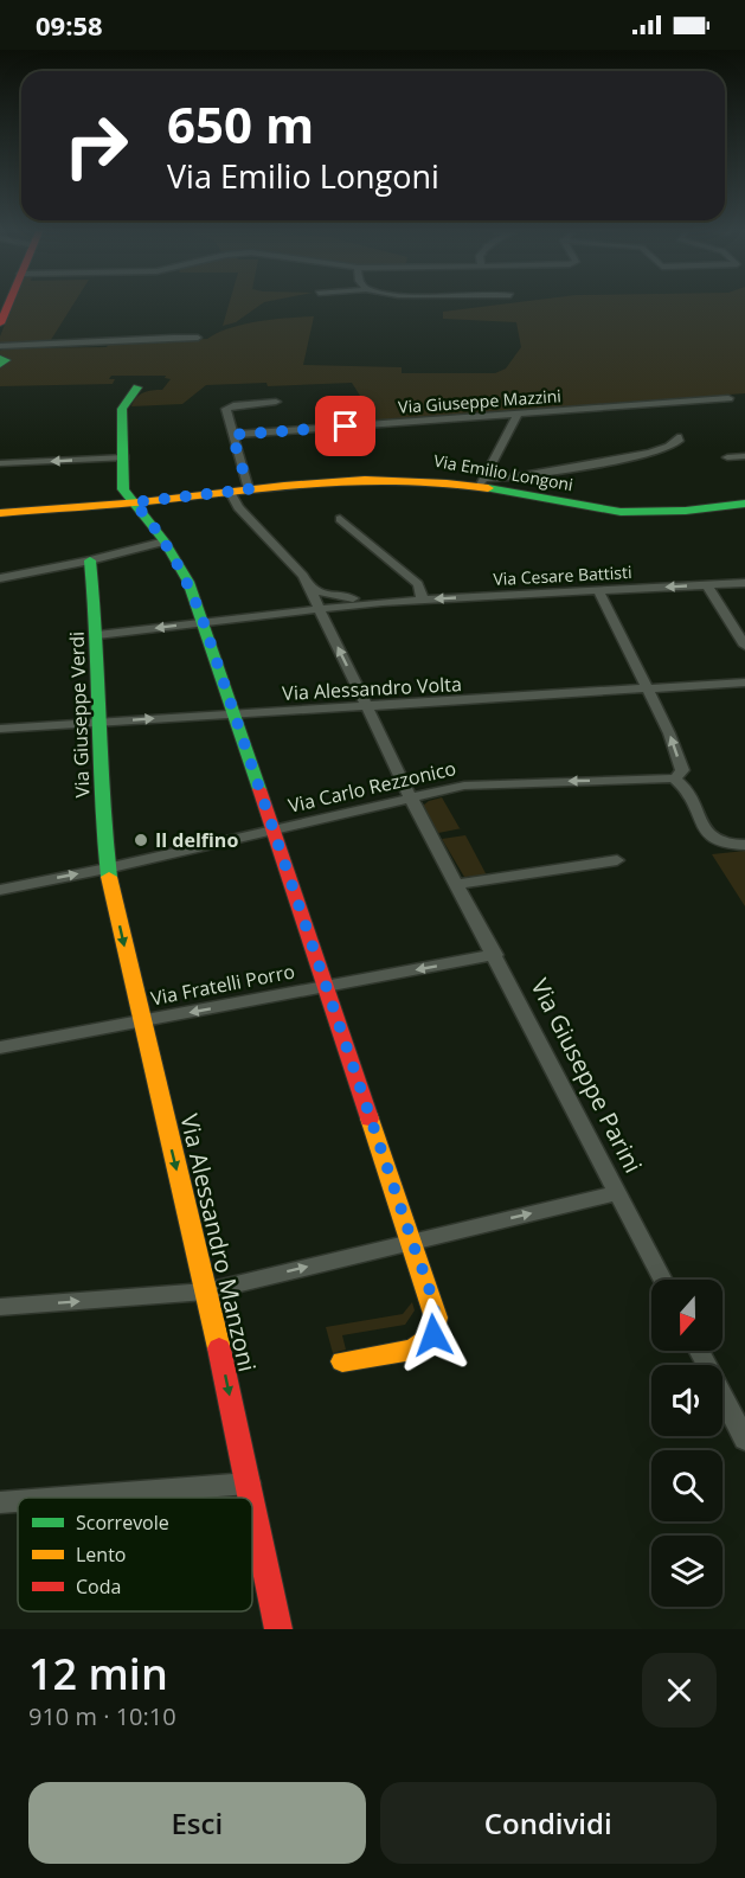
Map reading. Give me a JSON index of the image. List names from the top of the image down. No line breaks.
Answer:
{"streets":{"street":["Via Giuseppe Mazzini","Via Emilio Longoni","Via Cesare Battisti","Via Alessandro Volta","Via Giuseppe Verdi","Via Carlo Rezzonico","Via Fratelli Porro","Via Giuseppe Parini","Via Alessandro Manzoni"]},"crossings":[["Via Emilio Longoni","Via Giuseppe Parini"],["Via Cesare Battisti","Via Giuseppe Verdi"],["Via Cesare Battisti","Via Giuseppe Parini"],["Via Alessandro Volta","Via Giuseppe Verdi"],["Via Alessandro Volta","Via Giuseppe Parini"],["Via Giuseppe Verdi","Via Carlo Rezzonico"],["Via Giuseppe Verdi","Via Alessandro Manzoni"],["Via Carlo Rezzonico","Via Giuseppe Parini"],["Via Carlo Rezzonico","Via Alessandro Manzoni"],["Via Fratelli Porro","Via Giuseppe Parini"],["Via Fratelli Porro","Via Alessandro Manzoni"]],"one_way":["Via Fratelli Porro","Via Alessandro Manzoni"],"places":["Il delfino"],"legend":["Scorrevole","Lento","Coda"],"north":"bottom","page":{"status":"09:58","turn":["650 m","Via Emilio Longoni"],"heading":["12 min","910 m · 10:10"],"buttons":["Esci","Condividi"]}}
